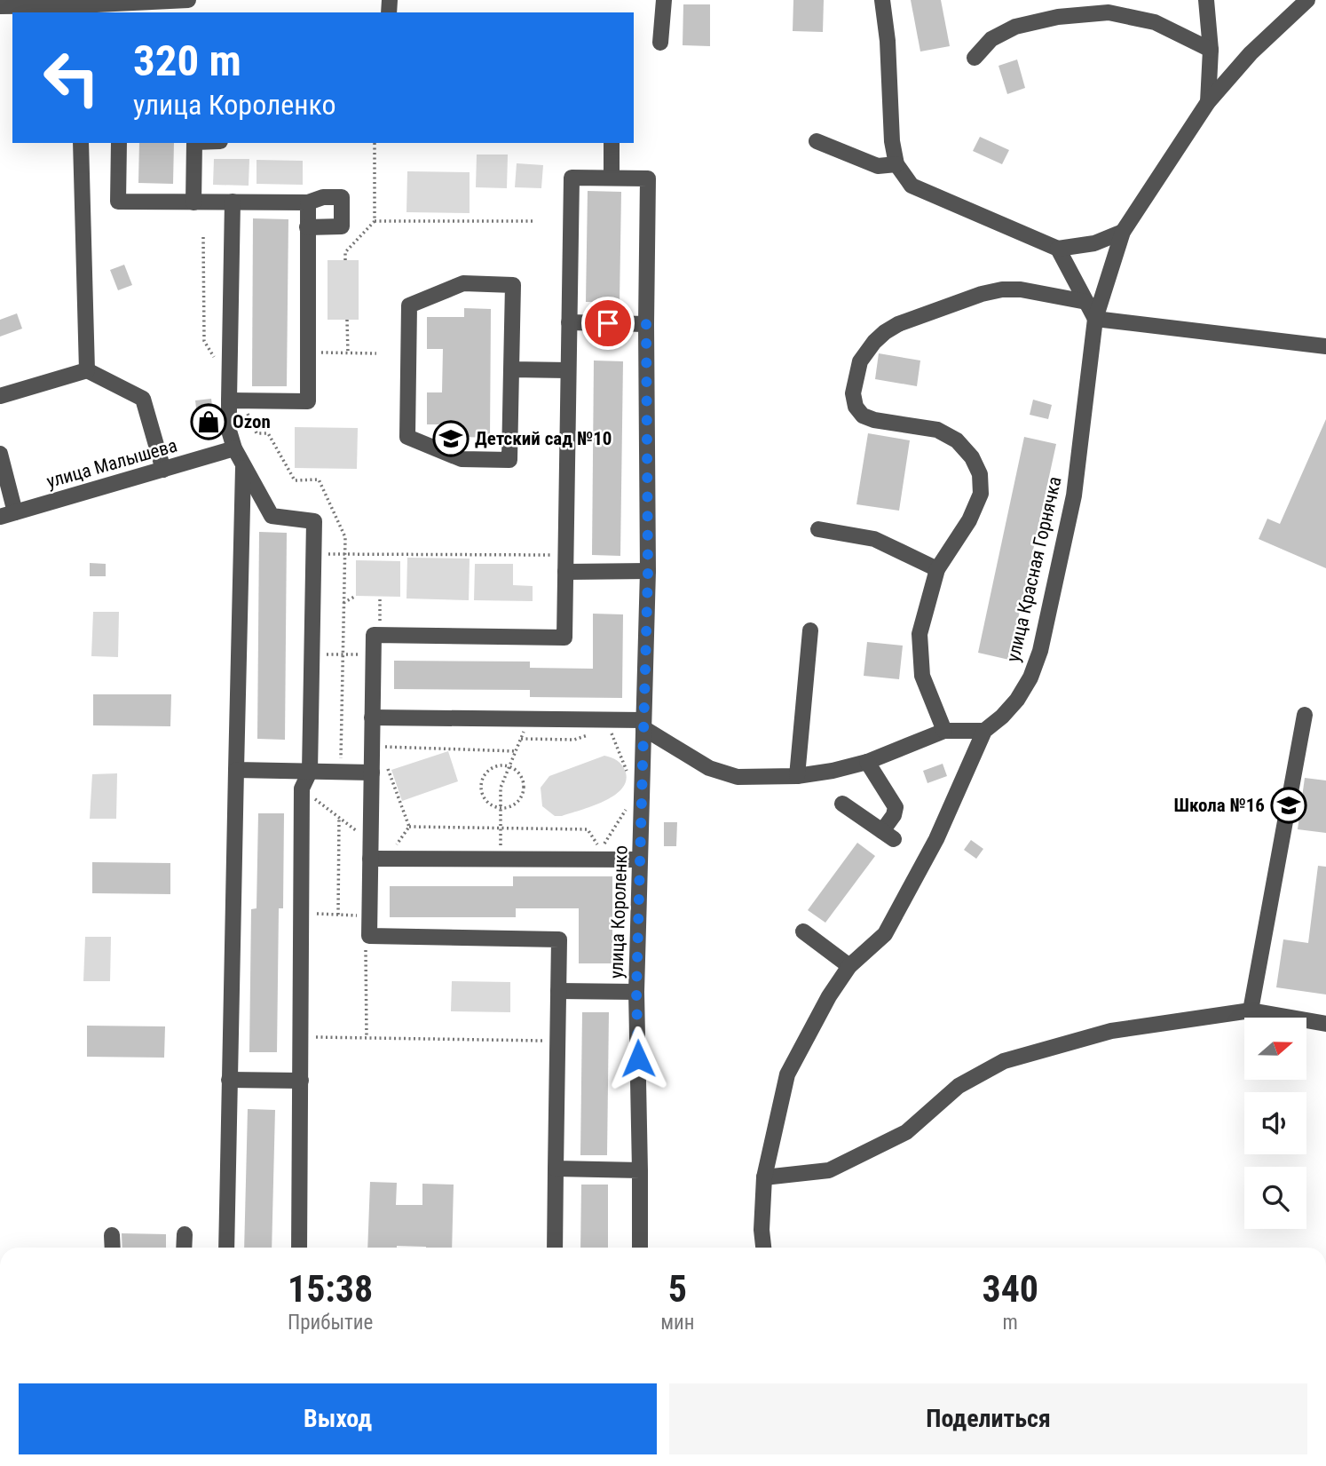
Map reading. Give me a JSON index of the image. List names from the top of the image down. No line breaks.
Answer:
{"streets":{"street":["улица Малышева","улица Красная Горнячка","улица Короленко"]},"places":{"shop":["Ozon"],"school or university":["Детский сад №10","Школа №16"]},"north":"right","page":{"turn":["320 m","улица Короленко"],"eta":["15:38","Прибытие","5","мин","340","m"],"buttons":["Выход","Поделиться"]}}
